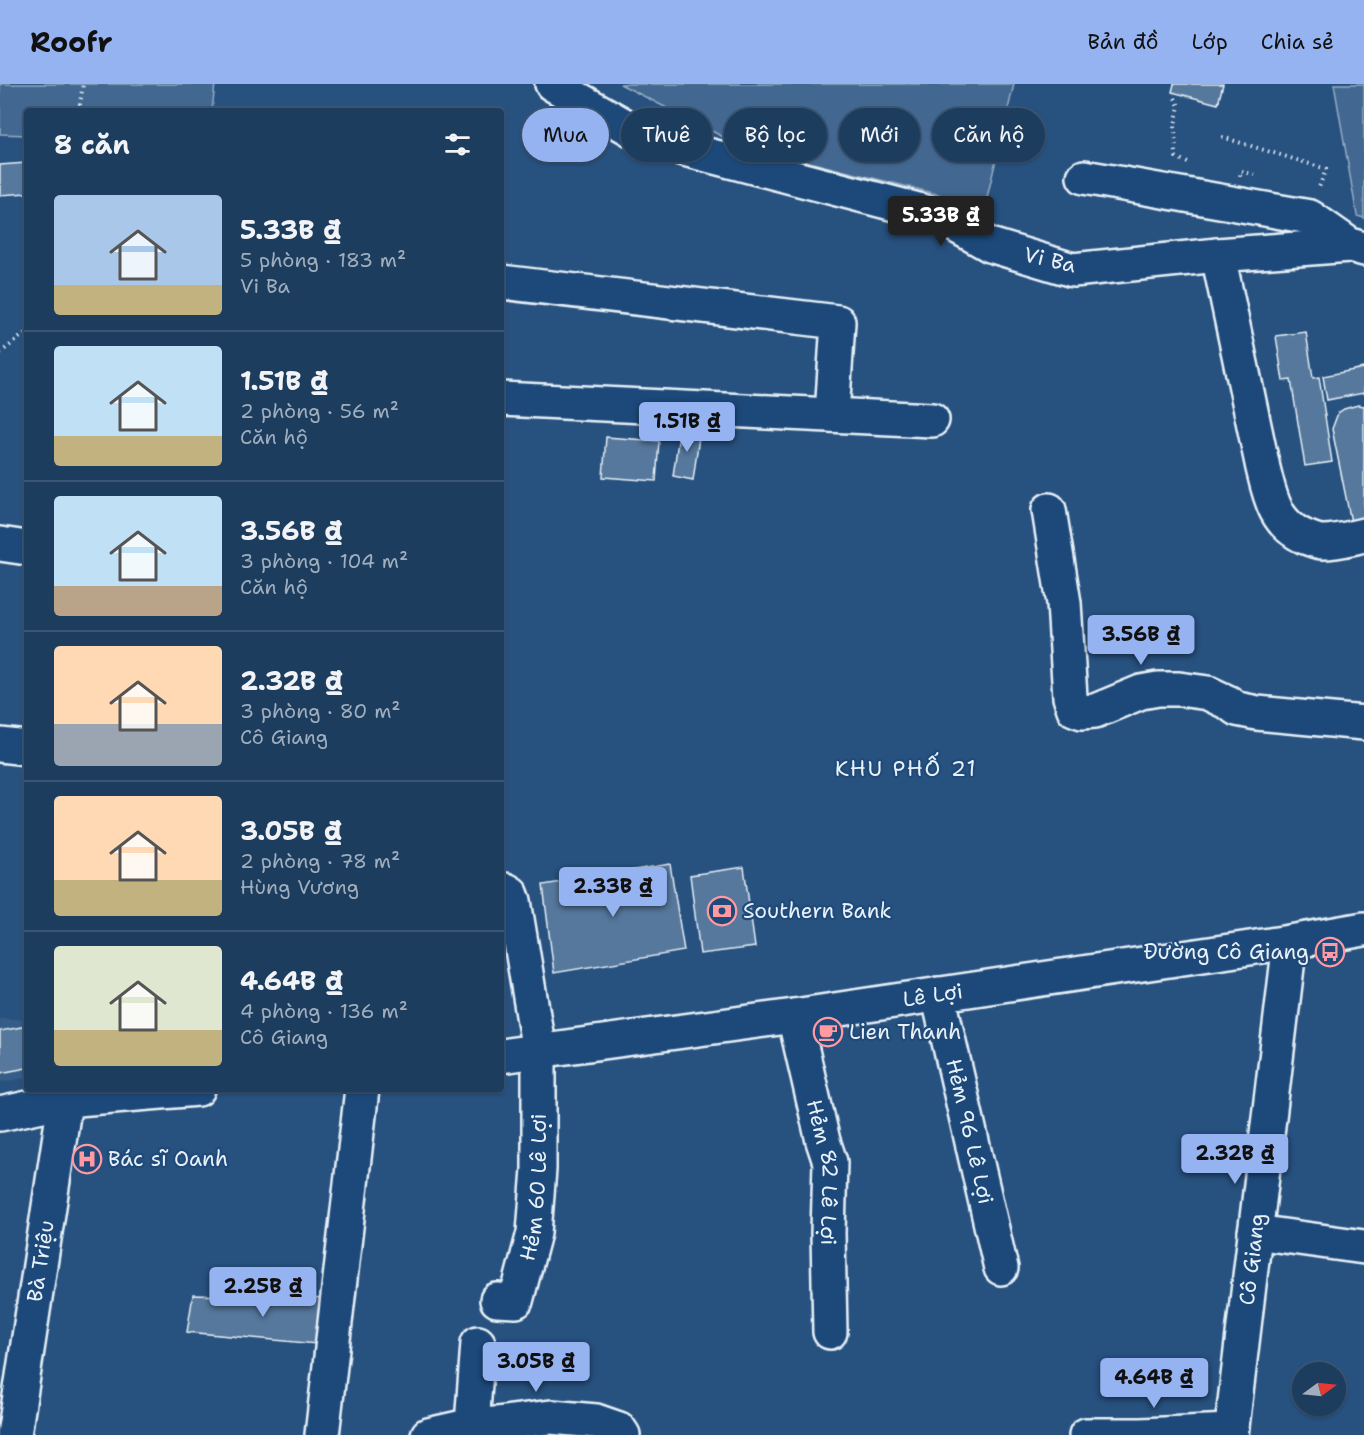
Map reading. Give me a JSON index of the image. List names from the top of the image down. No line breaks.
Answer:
{"streets":{"street":["Vi Ba","Lê Lợi","Hẻm 96 Lê Lợi","Hẻm 82 Lê Lợi","Hẻm 60 Lê Lợi","Cô Giang","Bà Triệu"]},"crossings":[["Lê Lợi","Hẻm 96 Lê Lợi"],["Lê Lợi","Hẻm 82 Lê Lợi"],["Lê Lợi","Hẻm 60 Lê Lợi"],["Lê Lợi","Cô Giang"]],"districts":["KHU PHỐ 21"],"places":{"bank":["Southern Bank"],"bus stop":["Đường Cô Giang"],"cafe":["Lien Thanh"],"hospital":["Bác sĩ Oanh"]},"north":"right","page":{"header":"Roofr","nav":["Bản đồ","Lớp","Chia sẻ"],"chip":["Mua","Thuê","Bộ lọc","Mới","Căn hộ"],"heading":"8 căn","list":[{"name":"5.33B ₫","note":"5 phòng · 183 m² · Vi Ba"},{"name":"1.51B ₫","note":"2 phòng · 56 m² · Căn hộ"},{"name":"3.56B ₫","note":"3 phòng · 104 m² · Căn hộ"},{"name":"2.32B ₫","note":"3 phòng · 80 m² · Cô Giang"},{"name":"3.05B ₫","note":"2 phòng · 78 m² · Hùng Vương"},{"name":"4.64B ₫","note":"4 phòng · 136 m² · Cô Giang"}],"price":["5.33B ₫","1.51B ₫","3.56B ₫","2.33B ₫","2.32B ₫","2.25B ₫","3.05B ₫","4.64B ₫"]}}
